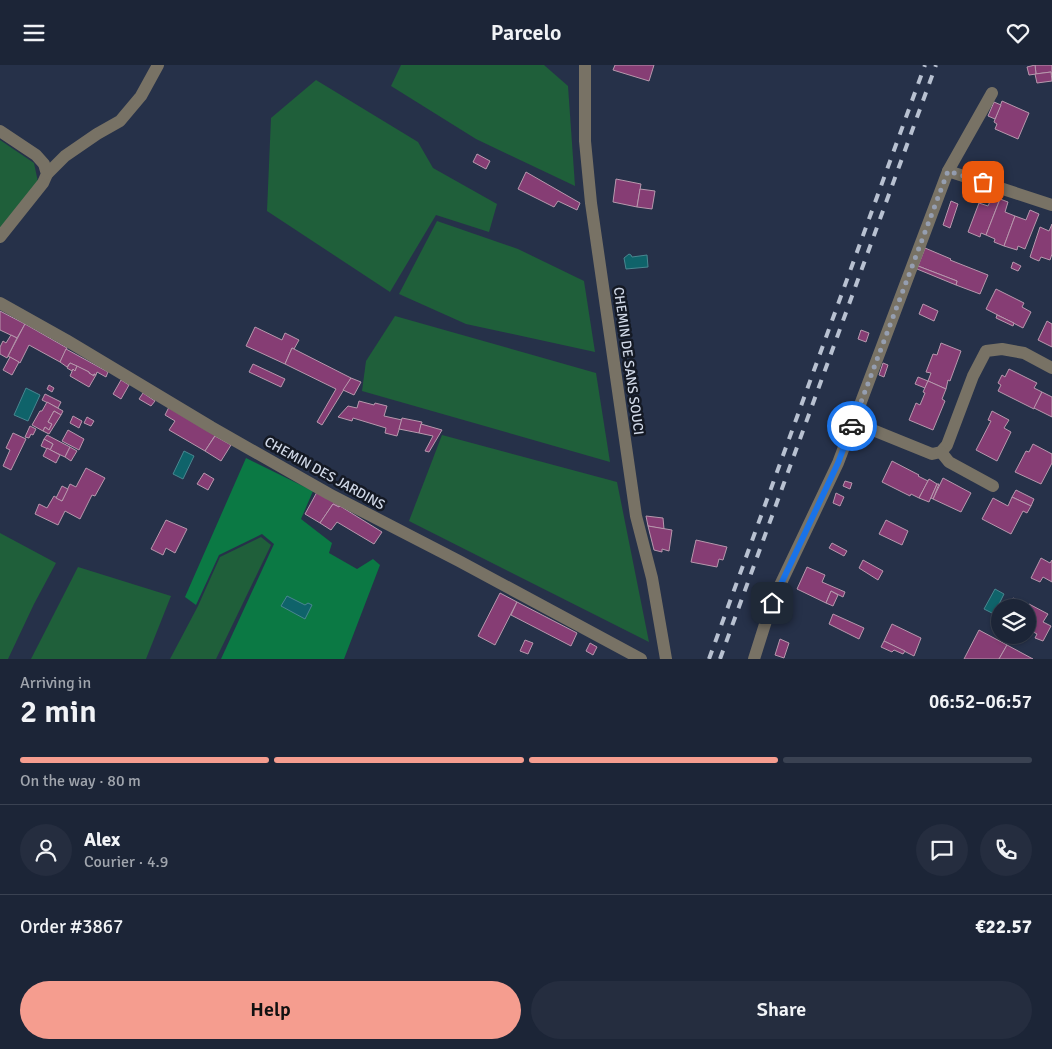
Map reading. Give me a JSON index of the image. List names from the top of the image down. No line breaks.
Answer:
{"streets":{"street":["CHEMIN DE SANS SOUCI","CHEMIN DES JARDINS"]},"page":{"header":"Parcelo","heading":["2 min","Arriving in","06:52–06:57"],"panel":["Alex","Courier · 4.9","Order #3867","€22.57"],"bar":"On the way · 80 m","buttons":["Help","Share"]}}
